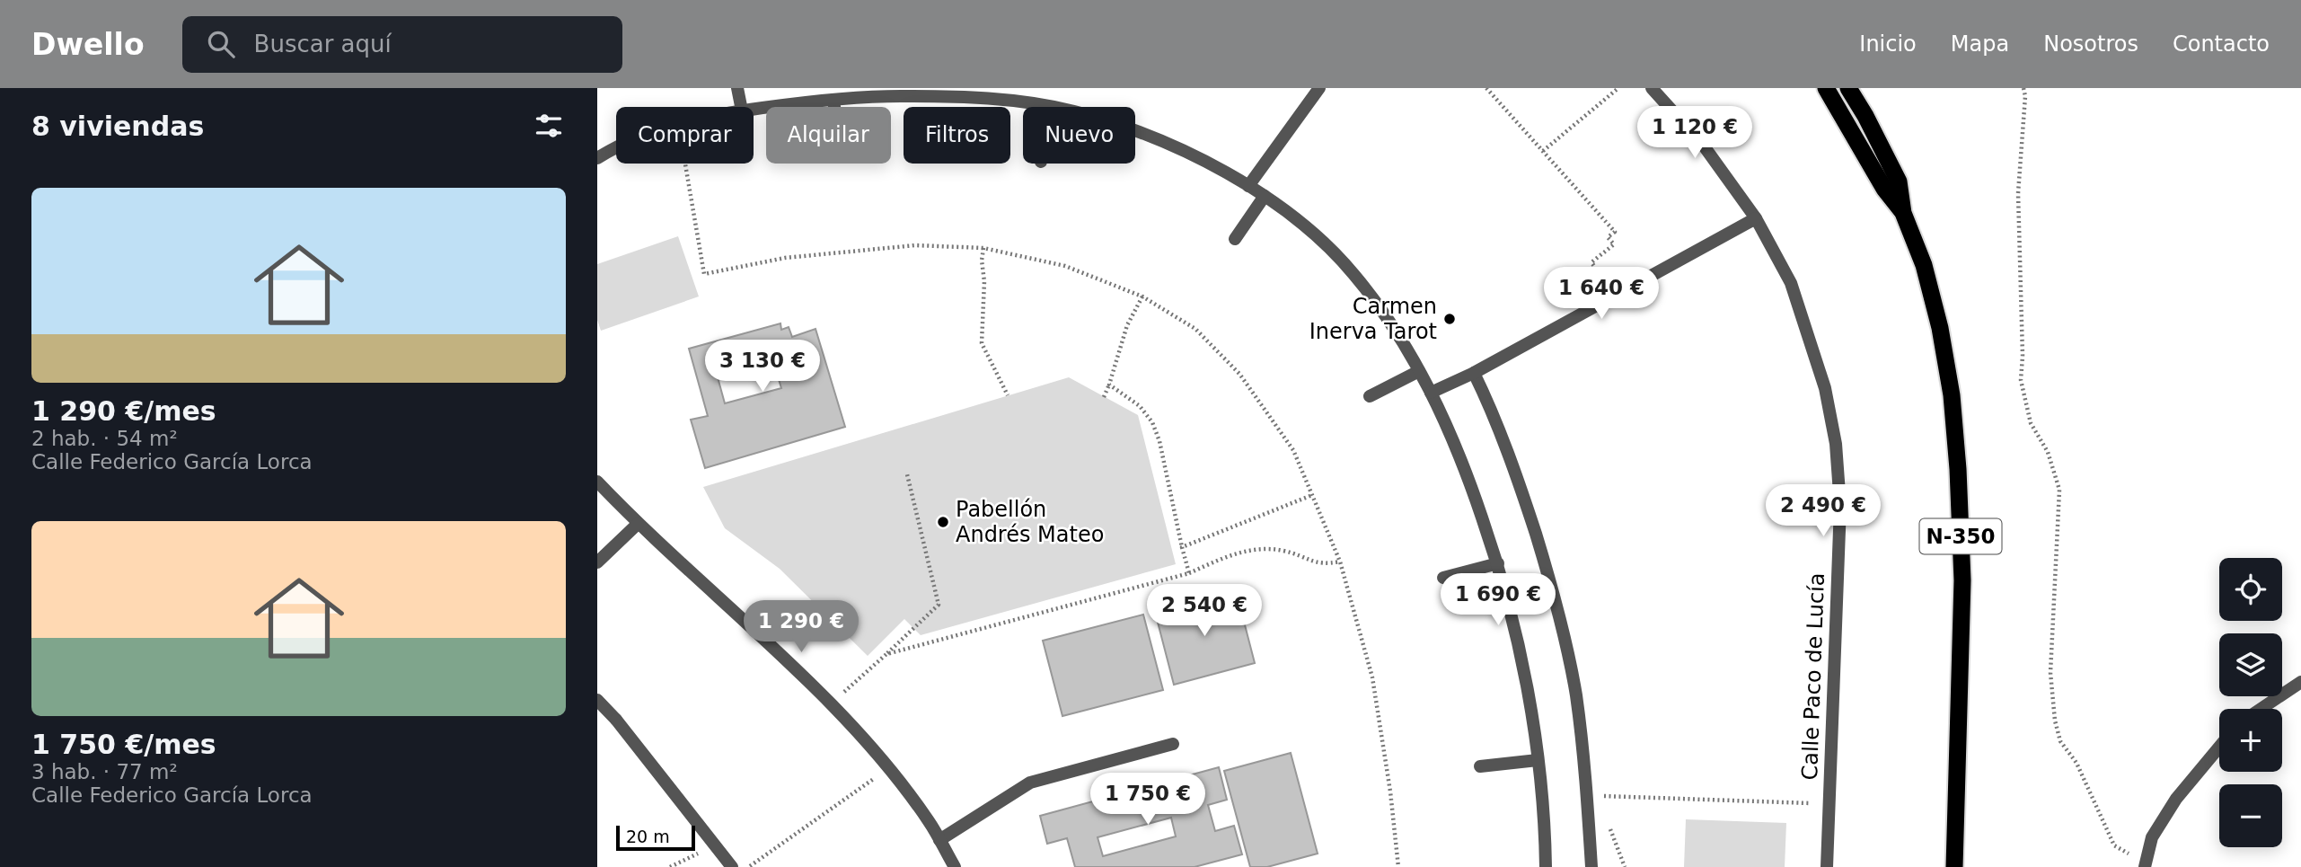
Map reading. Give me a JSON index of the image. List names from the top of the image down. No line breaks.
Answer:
{"streets":{"highway":["N-350"],"street":["Calle Paco de Lucía"]},"places":["Carmen Inerva Tarot","Pabellón Andrés Mateo"],"scale_bar":"20 m","page":{"header":"Dwello","search":"Buscar aquí","nav":["Inicio","Mapa","Nosotros","Contacto"],"heading":"8 viviendas","price":["1 120 €","1 640 €","3 130 €","2 490 €","1 690 €","2 540 €","1 290 €","1 750 €"],"chip":["Comprar","Alquilar","Filtros","Nuevo"],"list":[{"name":"1 290 €/mes","note":"2 hab. · 54 m² · Calle Federico García Lorca"},{"name":"1 750 €/mes","note":"3 hab. · 77 m² · Calle Federico García Lorca"}],"map_buttons":["+","−"],"scale":"20 m"}}
